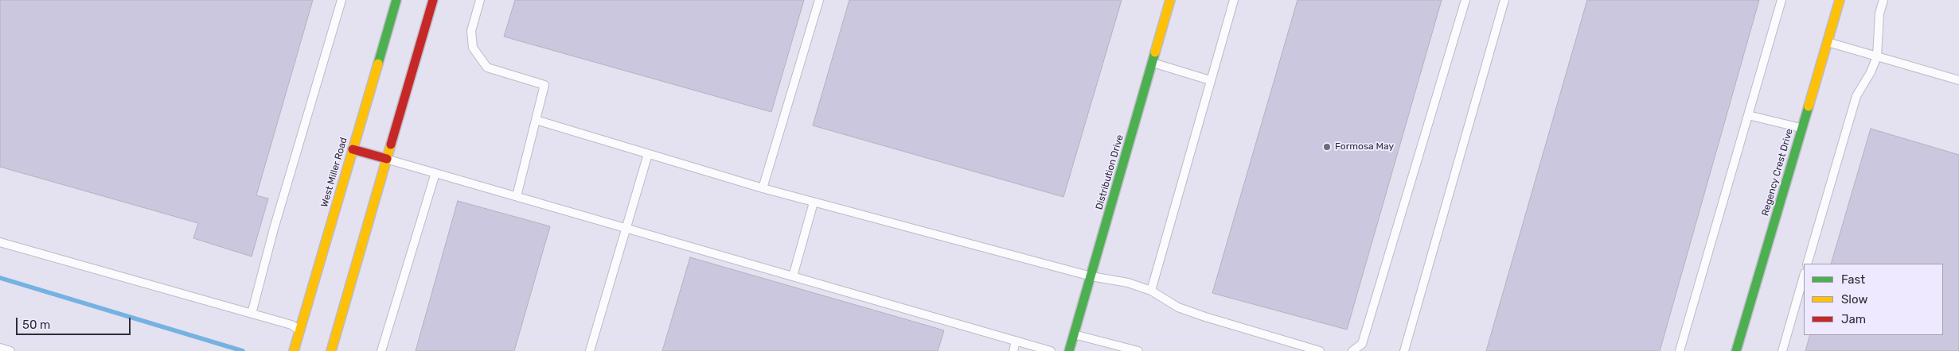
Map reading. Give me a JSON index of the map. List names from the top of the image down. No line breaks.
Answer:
{"streets":{"main road":["West Miller Road","Distribution Drive","Regency Crest Drive"]},"places":["Formosa May"],"legend":["Fast","Slow","Jam"],"scale_bar":"50 m"}
